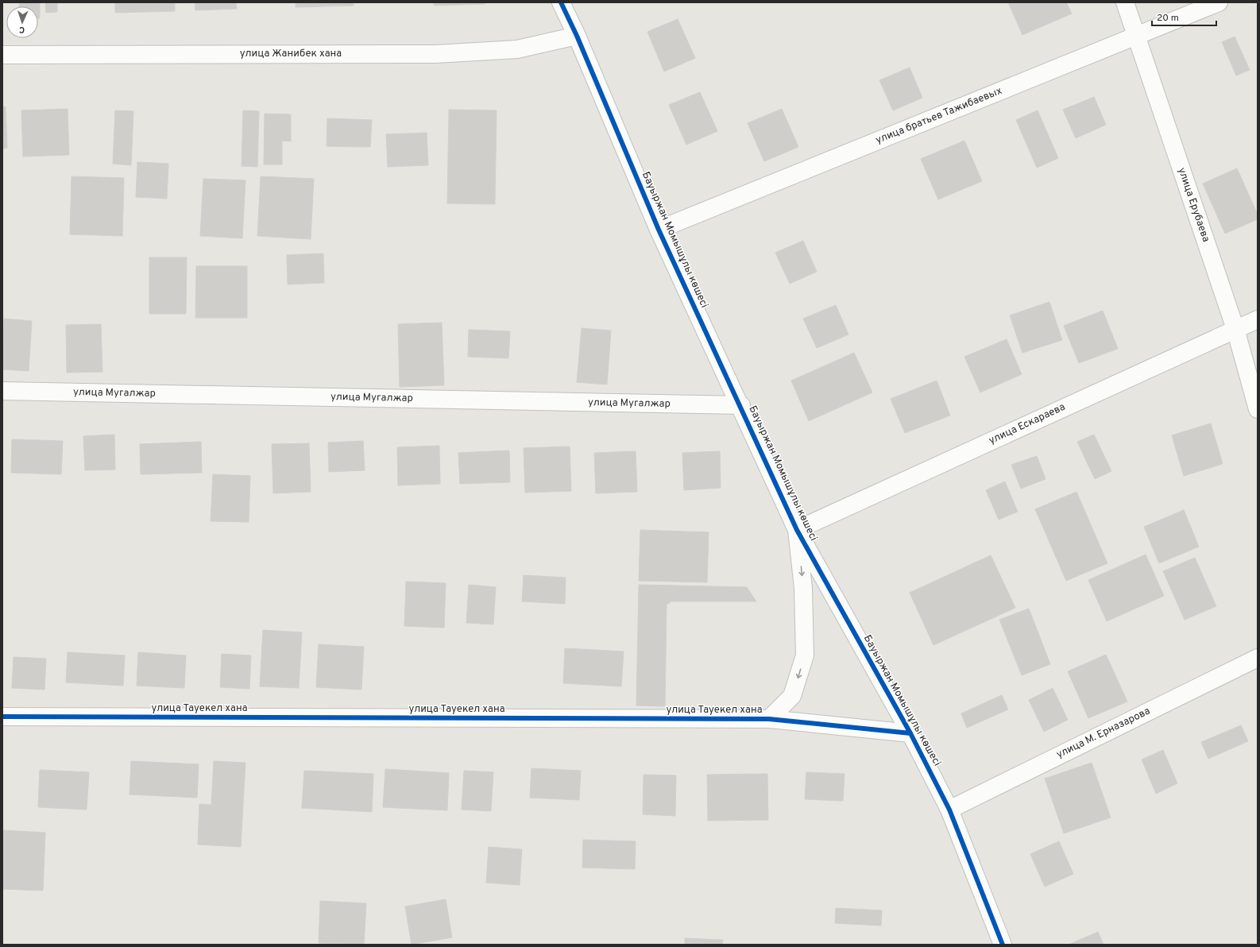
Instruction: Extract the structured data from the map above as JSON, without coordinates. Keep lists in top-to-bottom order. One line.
{"streets":{"street":["улица Жанибек хана","улица братьев Тажибаевых","улица Ерубаева","Бауыржан Момышұлы көшесі","улица Мугалжар","улица Ескараева","улица Тауекел хана","улица М. Ерназарова"]},"crossings":[["улица Жанибек хана","Бауыржан Момышұлы көшесі"],["улица братьев Тажибаевых","улица Ерубаева"],["улица братьев Тажибаевых","Бауыржан Момышұлы көшесі"],["улица Ерубаева","улица Ескараева"],["Бауыржан Момышұлы көшесі","улица Мугалжар"],["Бауыржан Момышұлы көшесі","улица Ескараева"],["Бауыржан Момышұлы көшесі","улица Тауекел хана"],["Бауыржан Момышұлы көшесі","улица М. Ерназарова"]],"scale_bar":"20 m","north":"bottom"}
